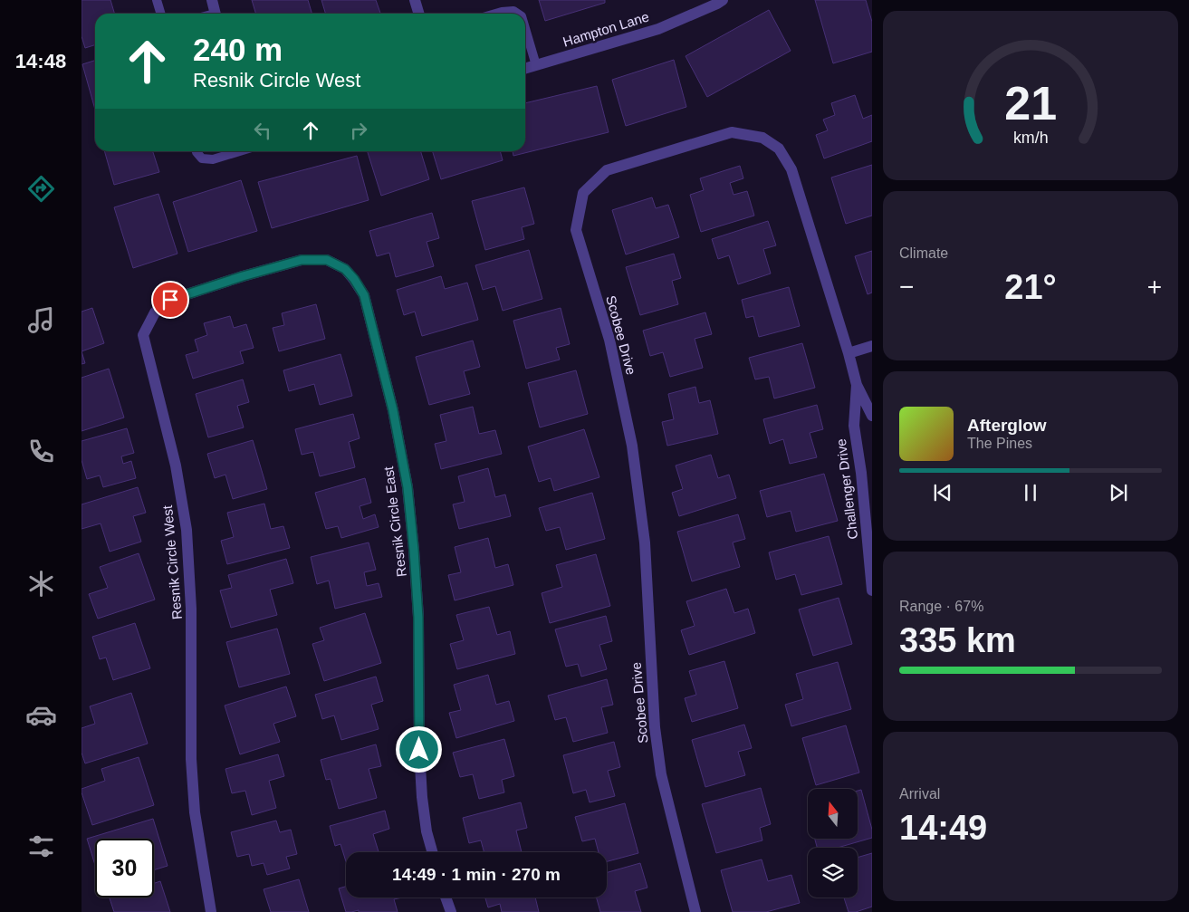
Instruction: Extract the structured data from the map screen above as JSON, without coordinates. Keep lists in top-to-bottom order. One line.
{"streets":{"street":["Hampton Lane","Scobee Drive","Challenger Drive","Resnik Circle East","Resnik Circle West"]},"crossings":[["Scobee Drive","Challenger Drive"],["Resnik Circle East","Resnik Circle West"]],"north":"top","page":{"tabs":"14:48","turn":["240 m","Resnik Circle West"],"tile":["Climate",["Range · 67%","335 km"],["Arrival","14:49"]],"heat":["−","21°","+"],"song":["Afterglow","The Pines"],"limit":"30","trip":"14:49 · 1 min · 270 m","gauge":["21","km/h"]}}
